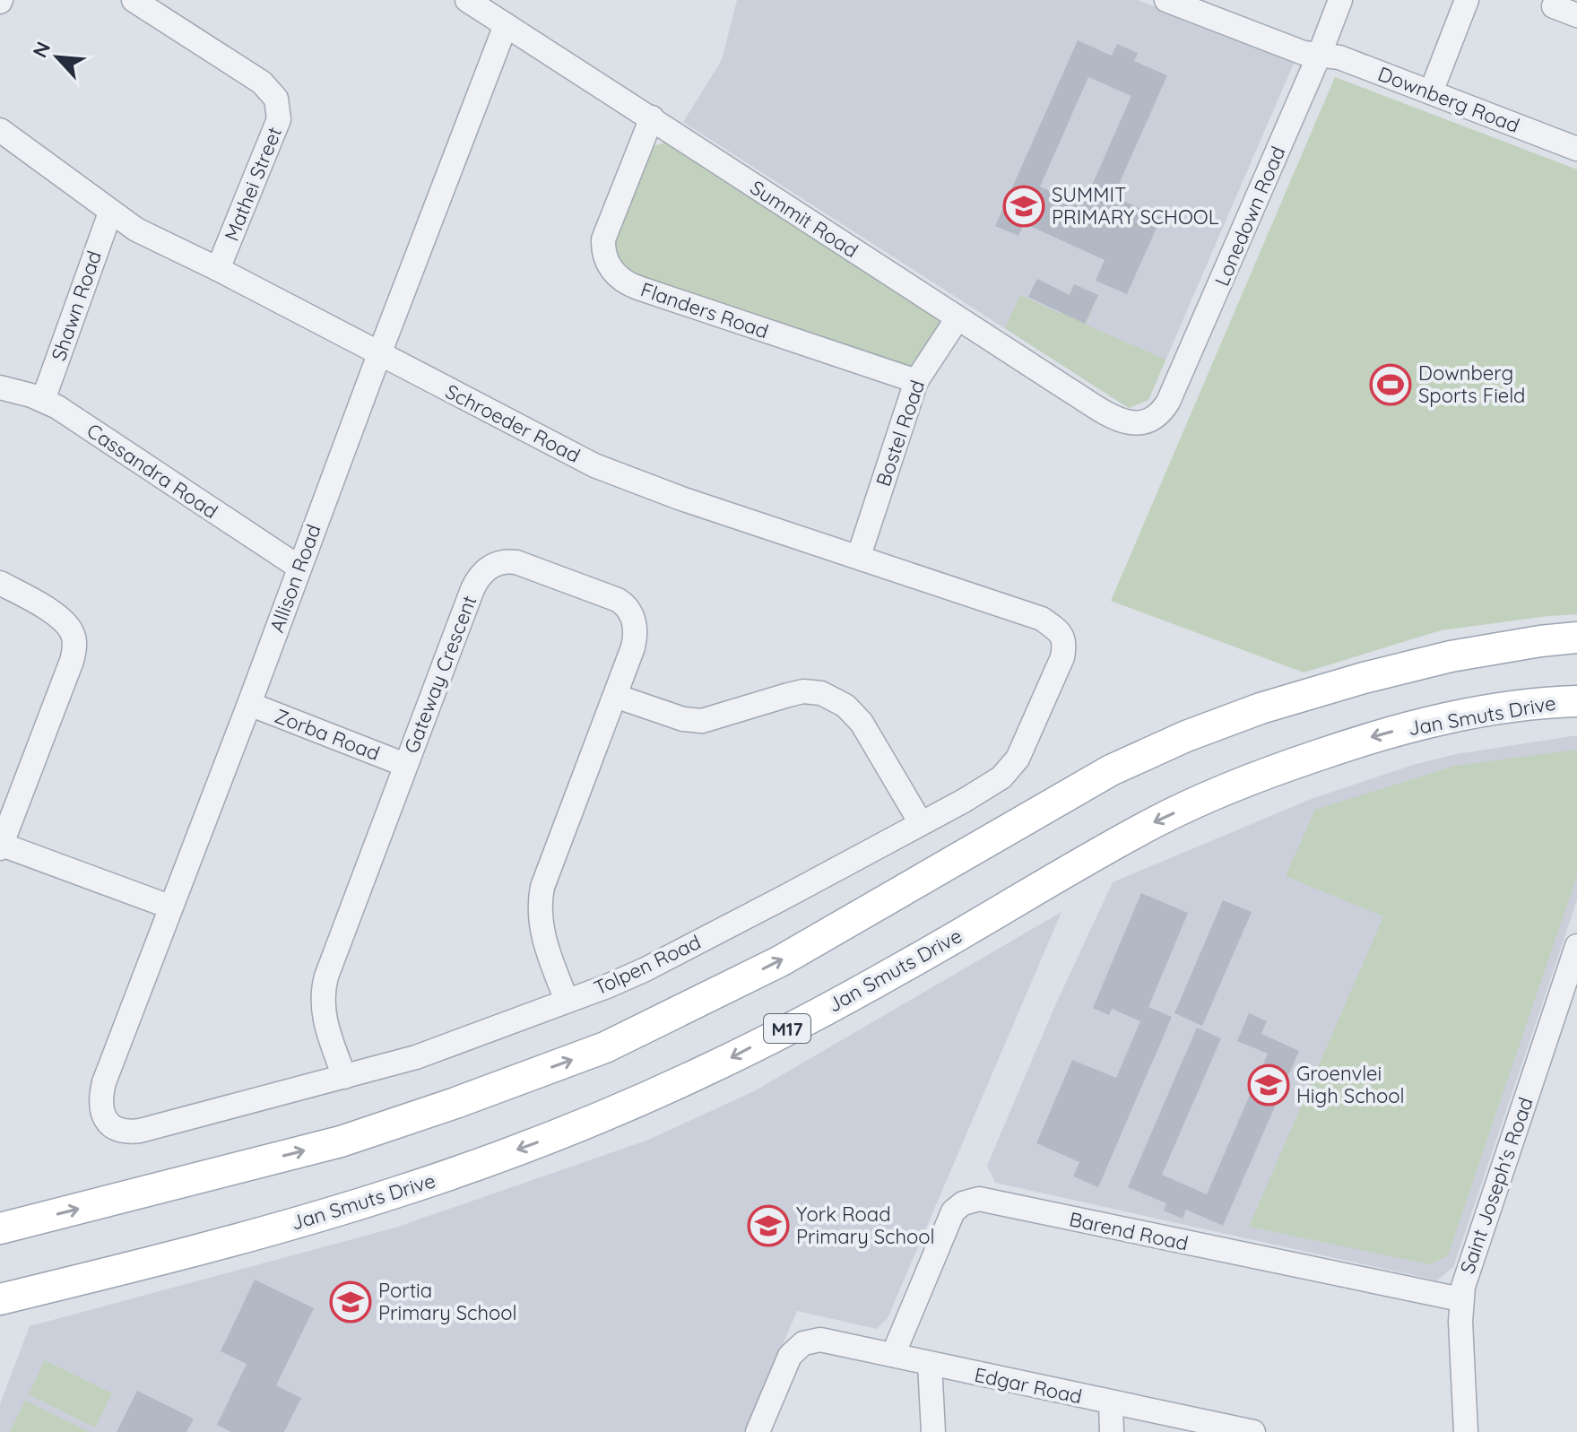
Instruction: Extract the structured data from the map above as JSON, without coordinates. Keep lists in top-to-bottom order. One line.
{"streets":{"main road":["Jan Smuts Drive","M17"],"street":["Downberg Road","Mathei Street","Lonedown Road","Summit Road","Shawn Road","Flanders Road","Schroeder Road","Bostel Road","Cassandra Road","Allison Road","Gateway Crescent","Zorba Road","Tolpen Road","Saint Joseph's Road","Barend Road","Edgar Road"]},"crossings":[["Downberg Road","Lonedown Road"],["Mathei Street","Schroeder Road"],["Lonedown Road","Summit Road"],["Summit Road","Flanders Road"],["Summit Road","Bostel Road"],["Summit Road","Allison Road"],["Shawn Road","Schroeder Road"],["Shawn Road","Cassandra Road"],["Flanders Road","Bostel Road"],["Schroeder Road","Bostel Road"],["Schroeder Road","Allison Road"],["Schroeder Road","Tolpen Road"],["Cassandra Road","Allison Road"],["Allison Road","Zorba Road"],["Allison Road","Tolpen Road"],["Gateway Crescent","Zorba Road"],["Gateway Crescent","Tolpen Road"],["Saint Joseph's Road","Barend Road"],["Barend Road","Edgar Road"]],"places":{"school or university":["SUMMIT PRIMARY SCHOOL","Groenvlei High School","York Road Primary School","Portia Primary School"],"sports":["Downberg Sports Field"]},"north":"top left"}
